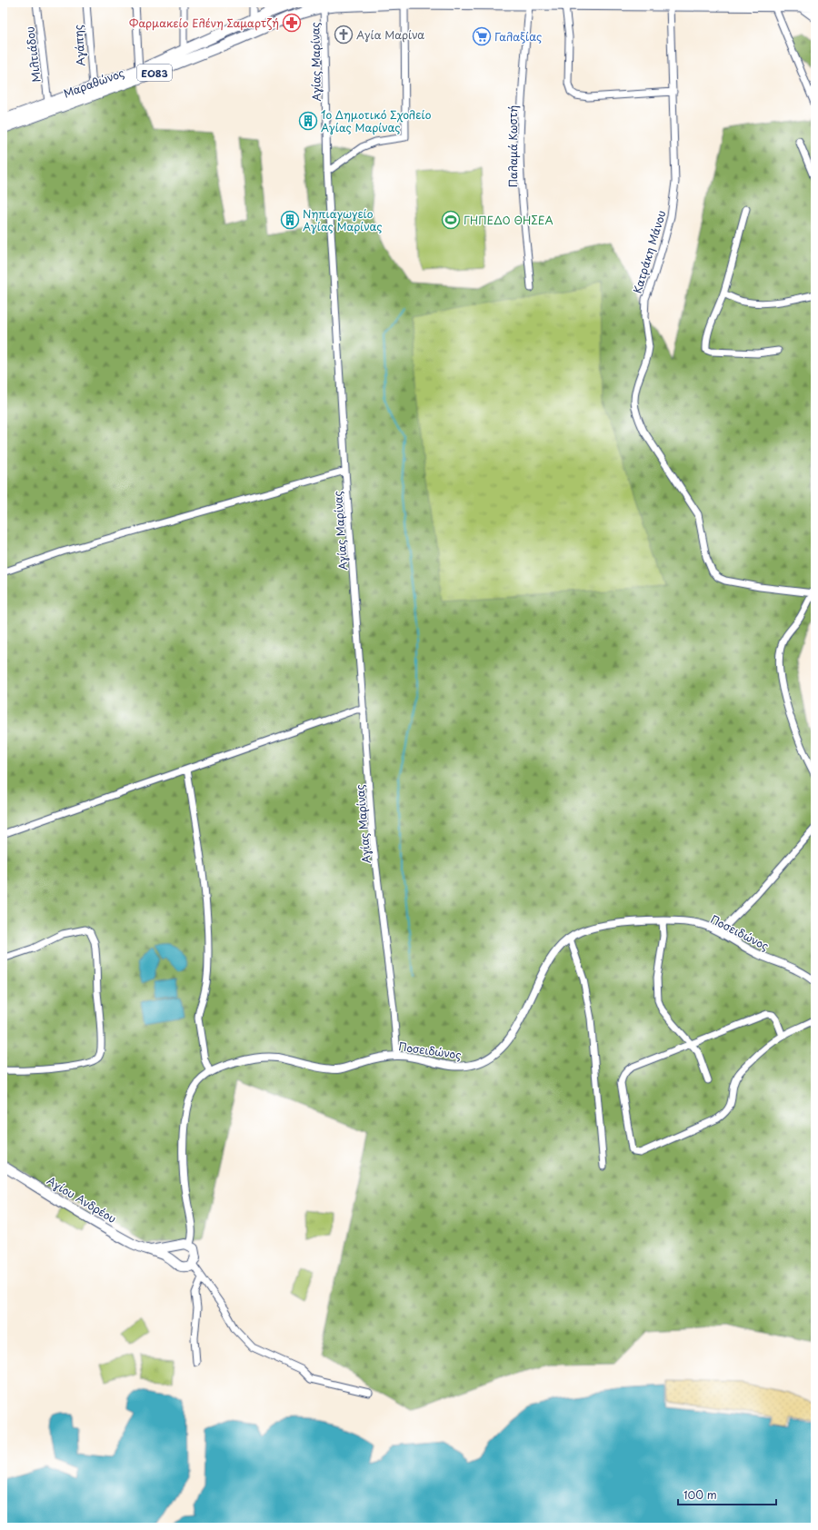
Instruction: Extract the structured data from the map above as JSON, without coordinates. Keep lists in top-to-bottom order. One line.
{"streets":{"main road":["ΕΟ83","Μαραθώνος","Αγίου Ανδρέου"],"street":["Αγάπης","Μιλτιάδου","Αγίας Μαρίνας","Παλαμά Κωστή","Κατράκη Μάνου","Ποσειδώνος"]},"crossings":[["Αγάπης","Μαραθώνος"],["Μιλτιάδου","Μαραθώνος"],["Αγίας Μαρίνας","Μαραθώνος"],["Αγίας Μαρίνας","Ποσειδώνος"],["Μαραθώνος","Παλαμά Κωστή"],["Μαραθώνος","Κατράκη Μάνου"],["Ποσειδώνος","Αγίου Ανδρέου"]],"places":{"pharmacy":["Φαρμακείο Ελένη Σαμαρτζή"],"church":["Αγία Μαρίνα"],"supermarket":["Γαλαξίας"],"building":["1ο Δημοτικό Σχολείο Αγίας Μαρίνας","Νηπιαγωγείο Αγίας Μαρίνας"],"sports":["ΓΗΠΕΔΟ ΘΗΣΕΑ"]},"scale_bar":"100 m"}
